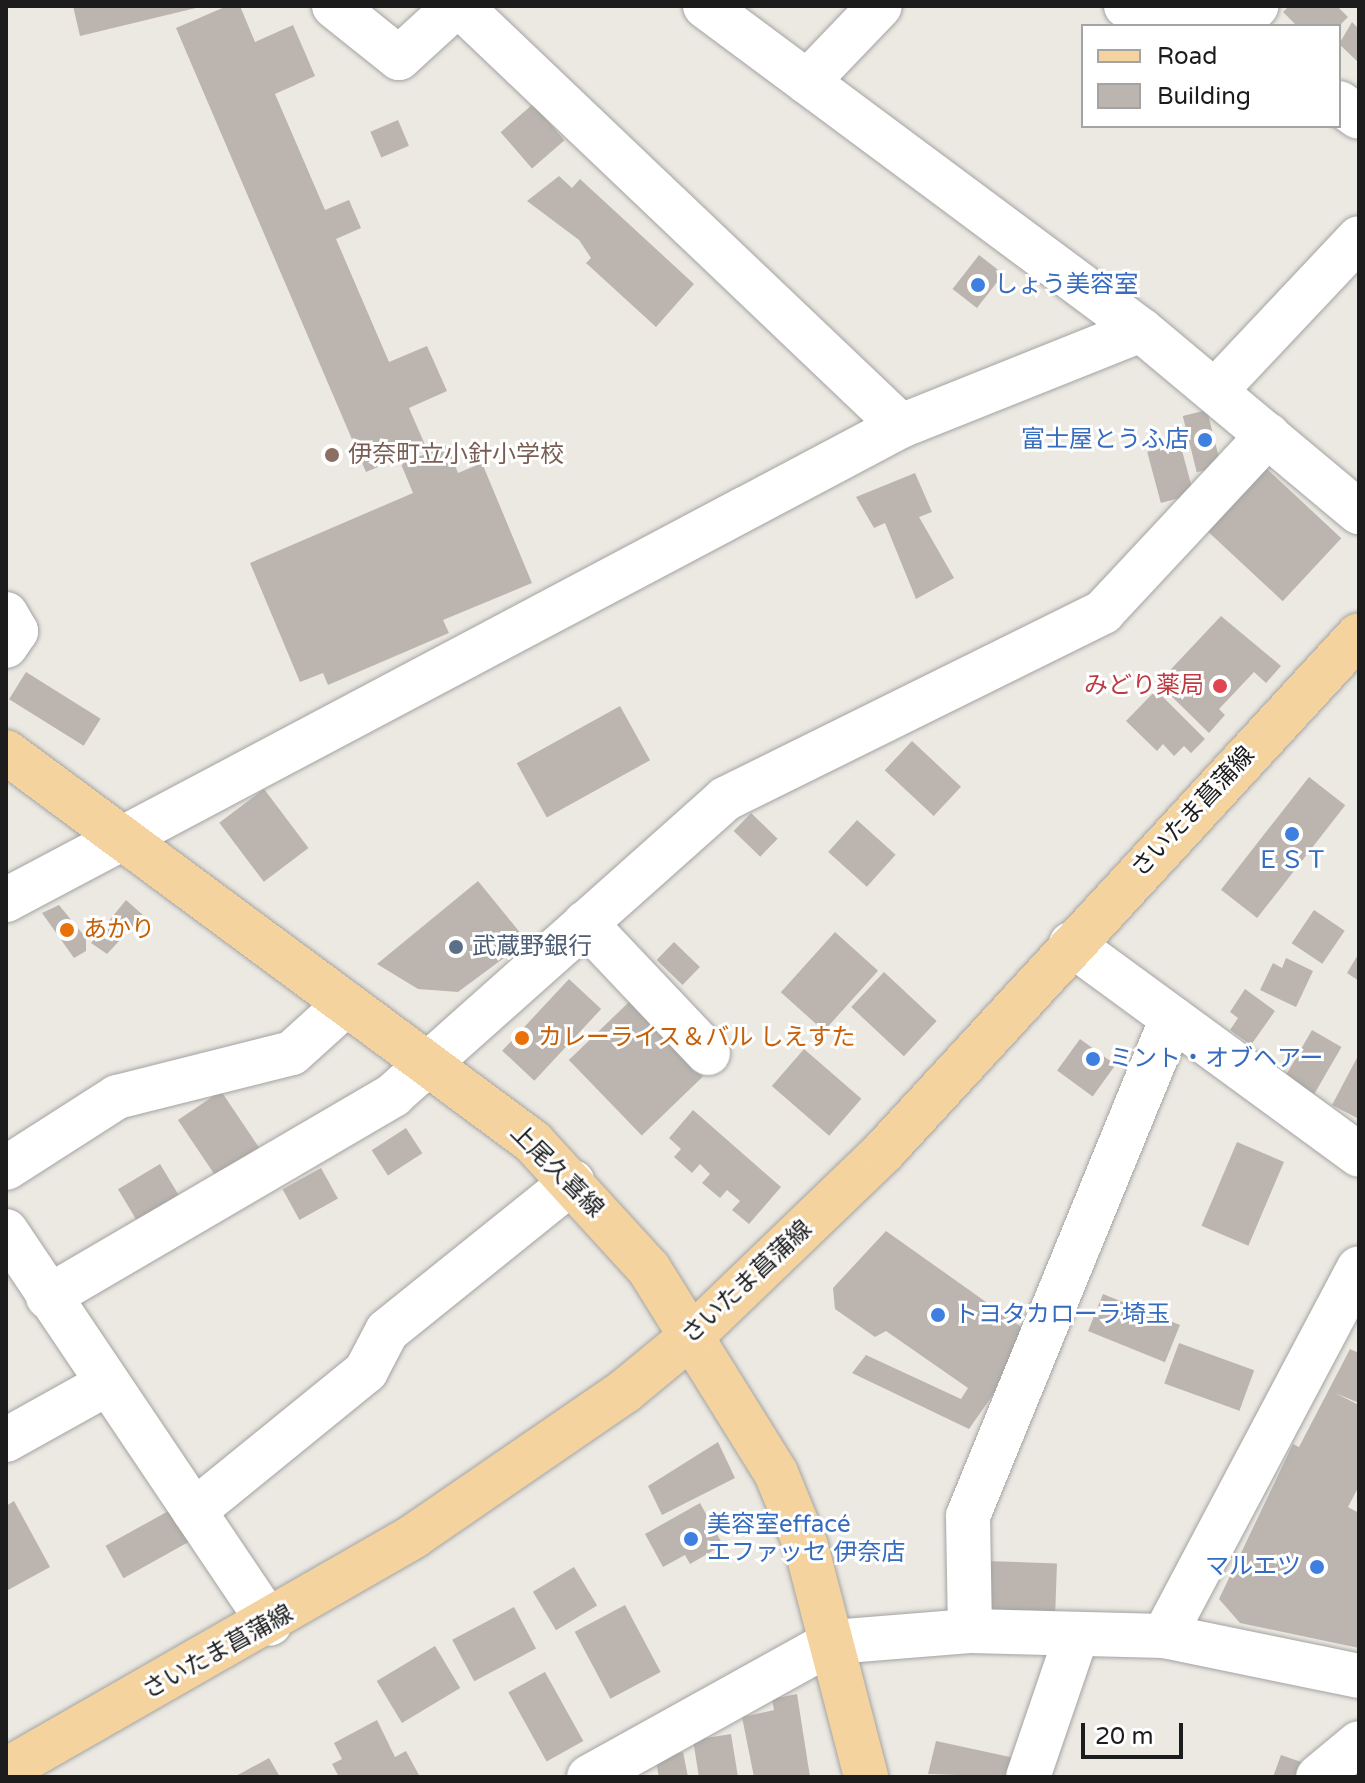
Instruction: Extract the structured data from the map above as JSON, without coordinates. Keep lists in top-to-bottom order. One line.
{"streets":{"main road":["さいたま菖蒲線","上尾久喜線"]},"crossings":[["さいたま菖蒲線","上尾久喜線"]],"places":["しょう美容室","富士屋とうふ店","伊奈町立小針小学校","みどり薬局","ＥＳＴ","あかり","武蔵野銀行","カレーライス＆バル しえすた","ミント・オブヘアー","トヨタカローラ埼玉","美容室effacé エファッセ 伊奈店","マルエツ"],"legend":["Road","Building"],"scale_bar":"20 m"}
